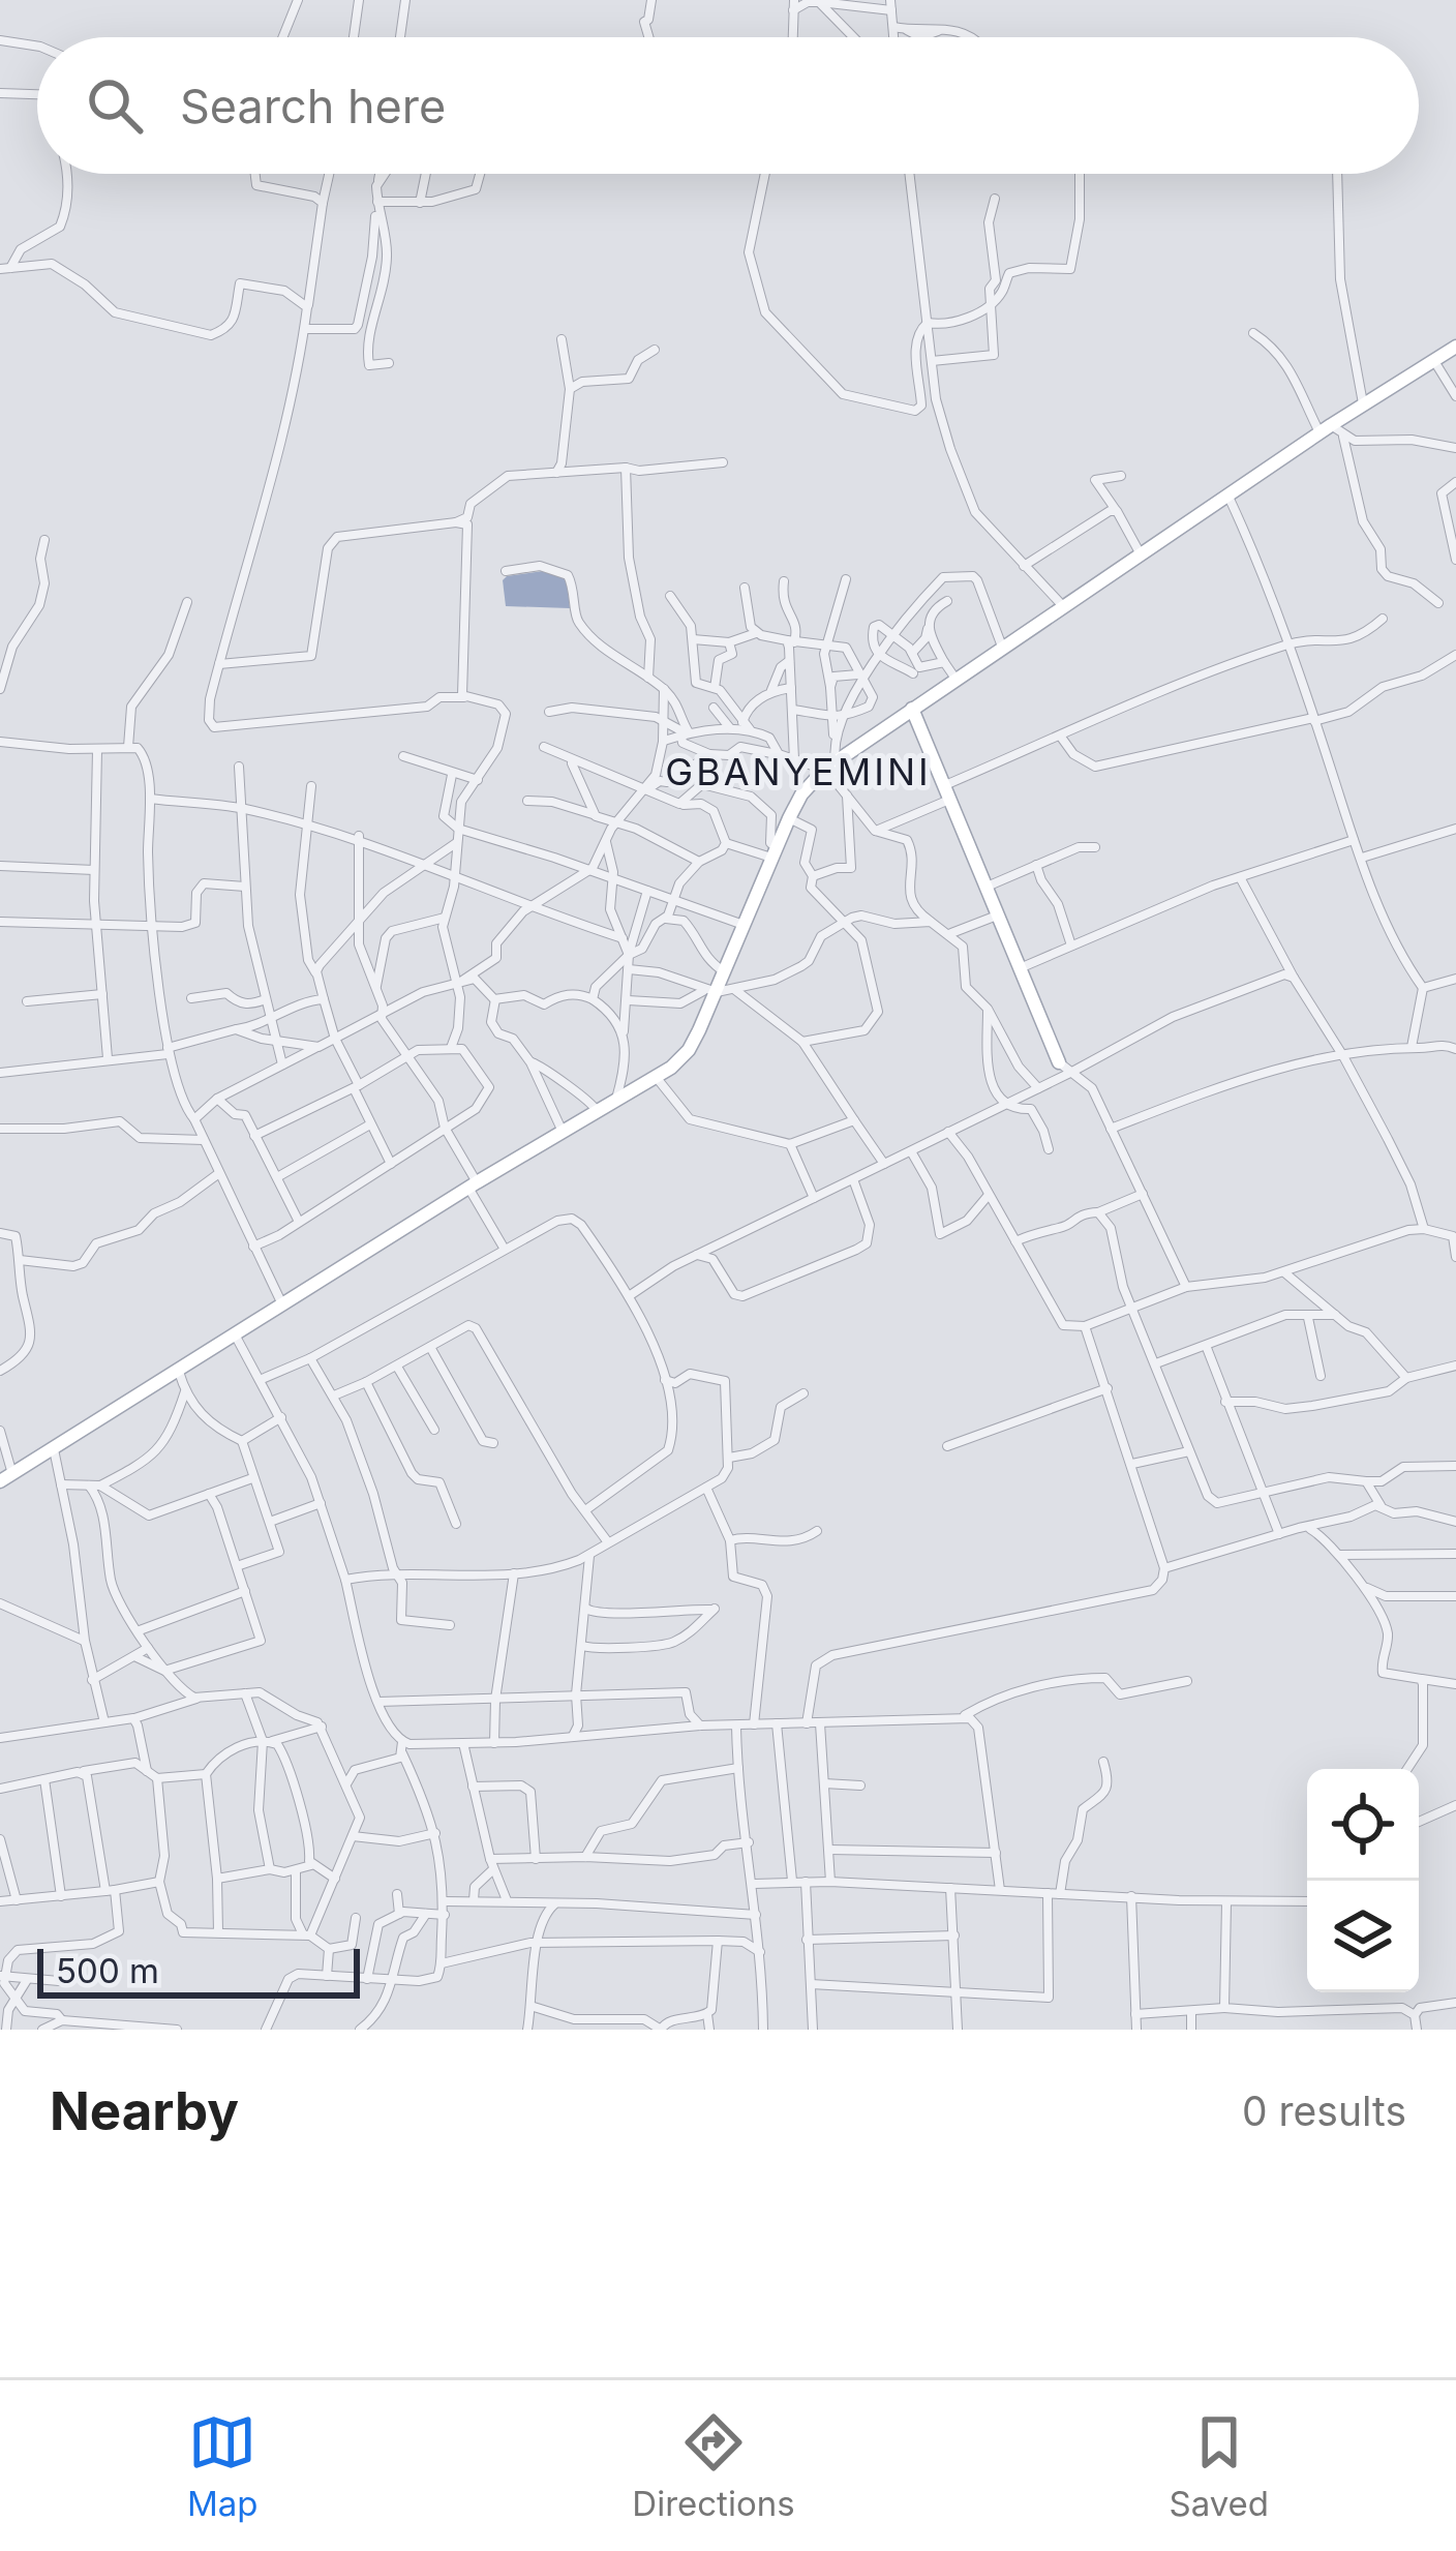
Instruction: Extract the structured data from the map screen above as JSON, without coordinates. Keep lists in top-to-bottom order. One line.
{"districts":["GBANYEMINI"],"scale_bar":"500 m","page":{"search":"Search here","scale":"500 m","heading":["Nearby","0 results"],"nav":["Map","Directions","Saved"]}}
